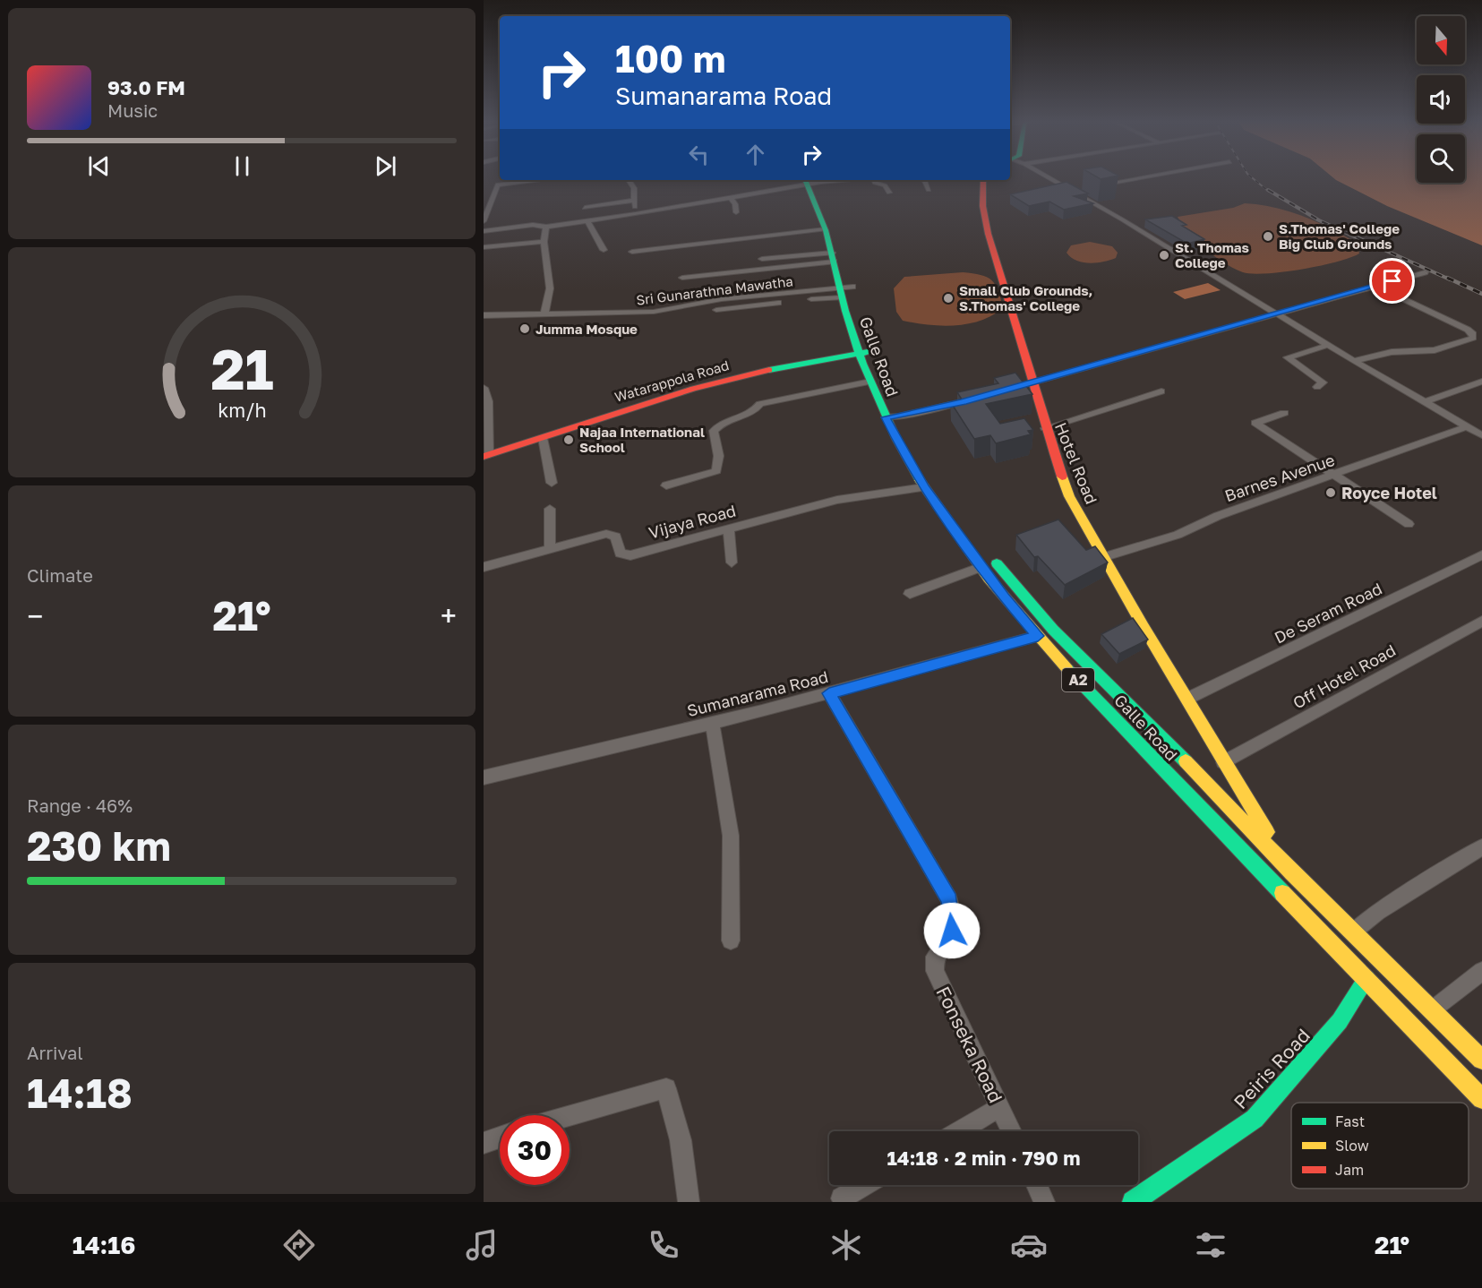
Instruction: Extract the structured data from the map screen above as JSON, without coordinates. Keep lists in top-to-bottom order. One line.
{"streets":{"main road":["Galle Road","Watarappola Road","Hotel Road","A2","Peiris Road"],"street":["Sri Gunarathna Mawatha","Barnes Avenue","Vijaya Road","De Seram Road","Off Hotel Road","Sumanarama Road","Fonseka Road"]},"crossings":[["Sri Gunarathna Mawatha","Galle Road"],["Galle Road","Watarappola Road"],["Galle Road","Hotel Road"],["Galle Road","Vijaya Road"],["Galle Road","Sumanarama Road"],["Galle Road","Peiris Road"],["Hotel Road","Barnes Avenue"],["Hotel Road","De Seram Road"],["Hotel Road","Off Hotel Road"],["Sumanarama Road","Fonseka Road"]],"places":["S.Thomas' College Big Club Grounds","St. Thomas College","Small Club Grounds, S.Thomas' College","Jumma Mosque","Najaa International School","Royce Hotel"],"legend":["Fast","Slow","Jam"],"north":"bottom","page":{"turn":["100 m","Sumanarama Road"],"song":["93.0 FM","Music"],"tile":["Climate",["Range · 46%","230 km"],["Arrival","14:18"]],"heat":["−","21°","+"],"limit":"30","trip":"14:18 · 2 min · 790 m","tabs":["14:16","21°"],"gauge":["21","km/h"]}}
